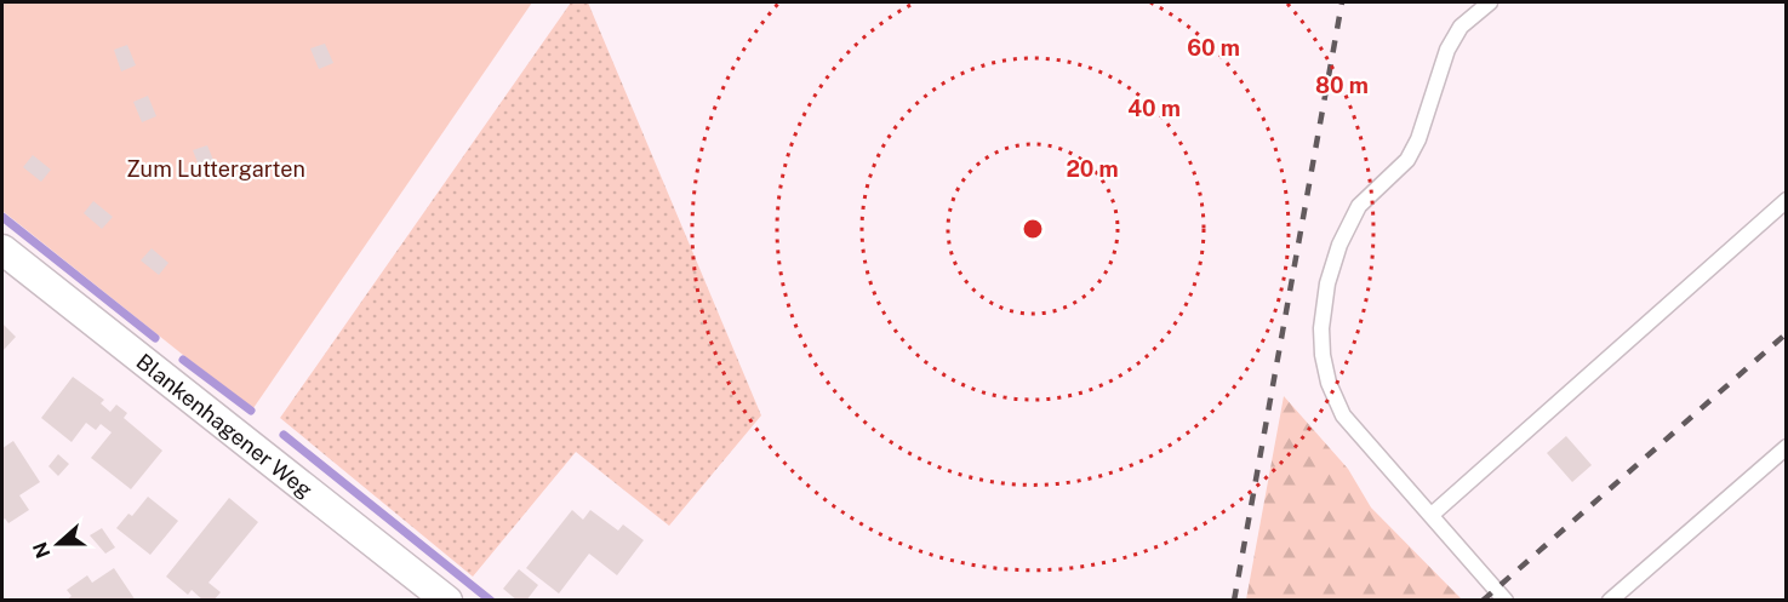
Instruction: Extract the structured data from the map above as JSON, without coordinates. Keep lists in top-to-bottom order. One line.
{"streets":{"street":["Blankenhagener Weg"]},"parks":["Zum Luttergarten"],"north":"left","rings":["60 m","80 m","40 m","20 m"]}
